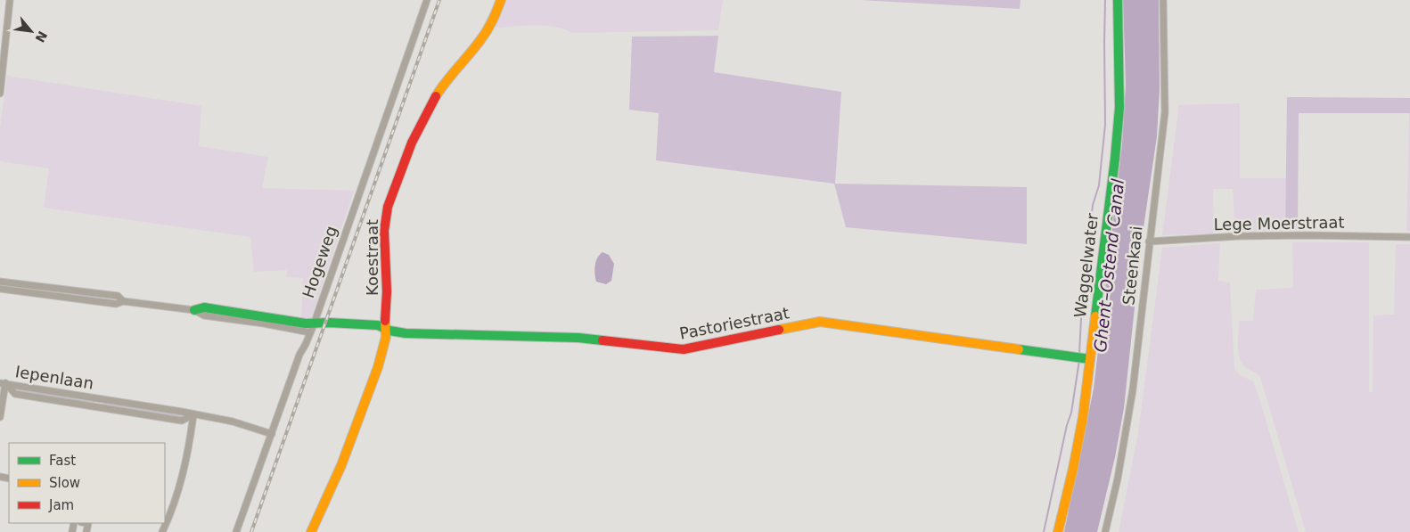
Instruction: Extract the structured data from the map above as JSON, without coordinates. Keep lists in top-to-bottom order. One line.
{"streets":{"street":["Lege Moerstraat","Koestraat","Hogeweg","Waggelwater","Steenkaai","Pastoriestraat","Iepenlaan"]},"crossings":[["Lege Moerstraat","Steenkaai"],["Koestraat","Pastoriestraat"],["Hogeweg","Pastoriestraat"],["Hogeweg","Iepenlaan"],["Waggelwater","Pastoriestraat"]],"water":["Ghent–Ostend Canal"],"legend":["Fast","Slow","Jam"],"north":"bottom right"}
